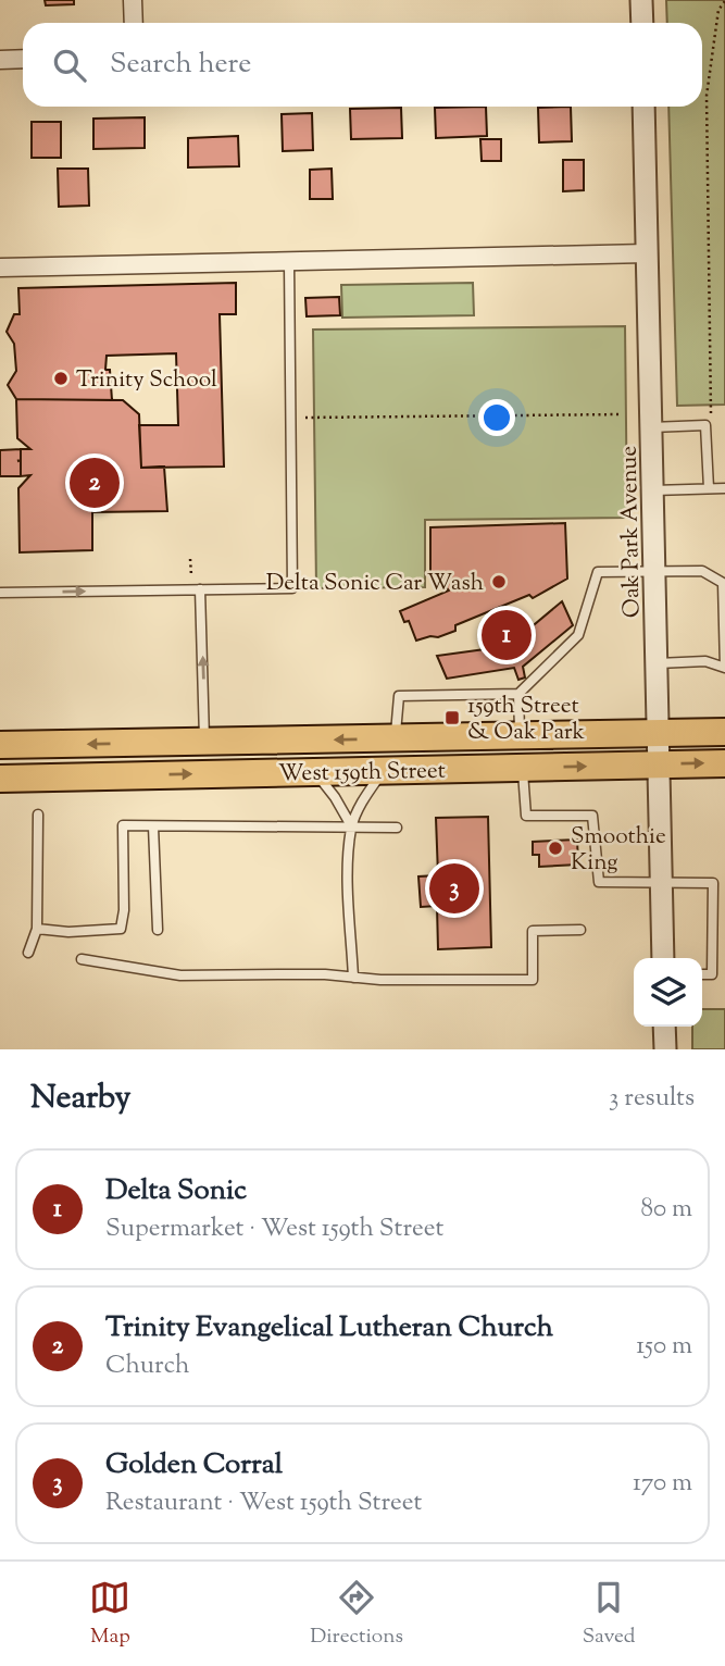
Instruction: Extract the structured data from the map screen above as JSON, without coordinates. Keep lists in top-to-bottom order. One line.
{"streets":{"main road":["West 159th Street"],"street":["Oak Park Avenue"]},"crossings":[["Oak Park Avenue","West 159th Street"]],"places":{"other":["Trinity School","Delta Sonic Car Wash","Smoothie King"],"transit":["159th Street & Oak Park"]},"page":{"search":"Search here","pins":["2","1","3"],"heading":["Nearby","3 results"],"list":[{"mark":"1","name":"Delta Sonic","note":"Supermarket · West 159th Street","value":"80 m"},{"mark":"2","name":"Trinity Evangelical Lutheran Church","note":"Church","value":"150 m"},{"mark":"3","name":"Golden Corral","note":"Restaurant · West 159th Street","value":"170 m"}],"nav":["Map","Directions","Saved"]}}
